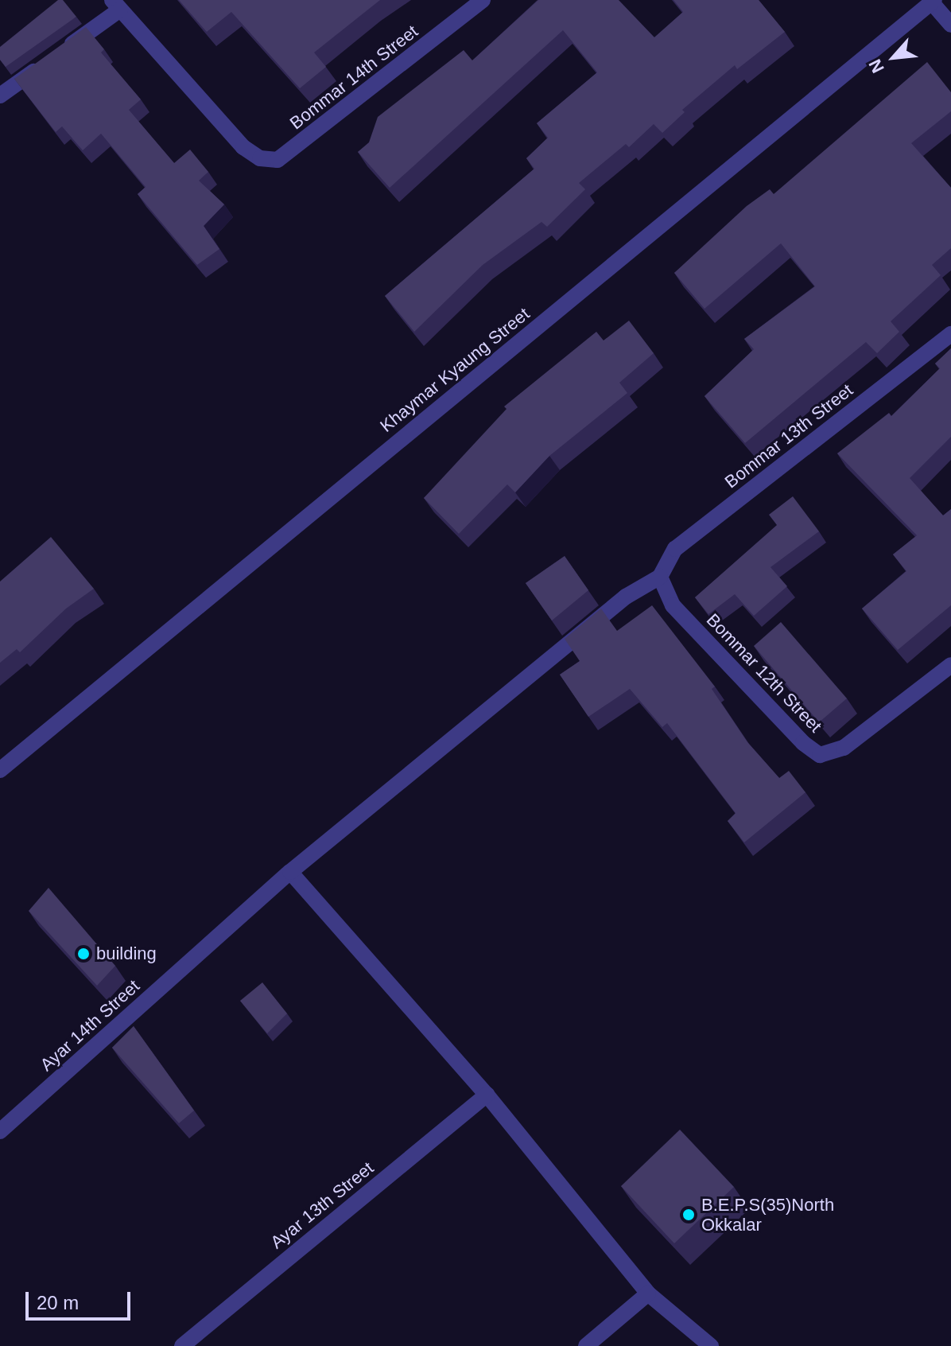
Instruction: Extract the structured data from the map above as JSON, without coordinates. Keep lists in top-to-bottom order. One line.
{"streets":{"street":["Bommar 14th Street","Khaymar Kyaung Street","Bommar 13th Street","Bommar 12th Street","Ayar 14th Street","Ayar 13th Street"]},"crossings":[["Bommar 13th Street","Bommar 12th Street"],["Bommar 13th Street","Ayar 14th Street"],["Bommar 12th Street","Ayar 14th Street"]],"places":["building","B.E.P.S(35)North Okkalar"],"scale_bar":"20 m","north":"bottom left"}
